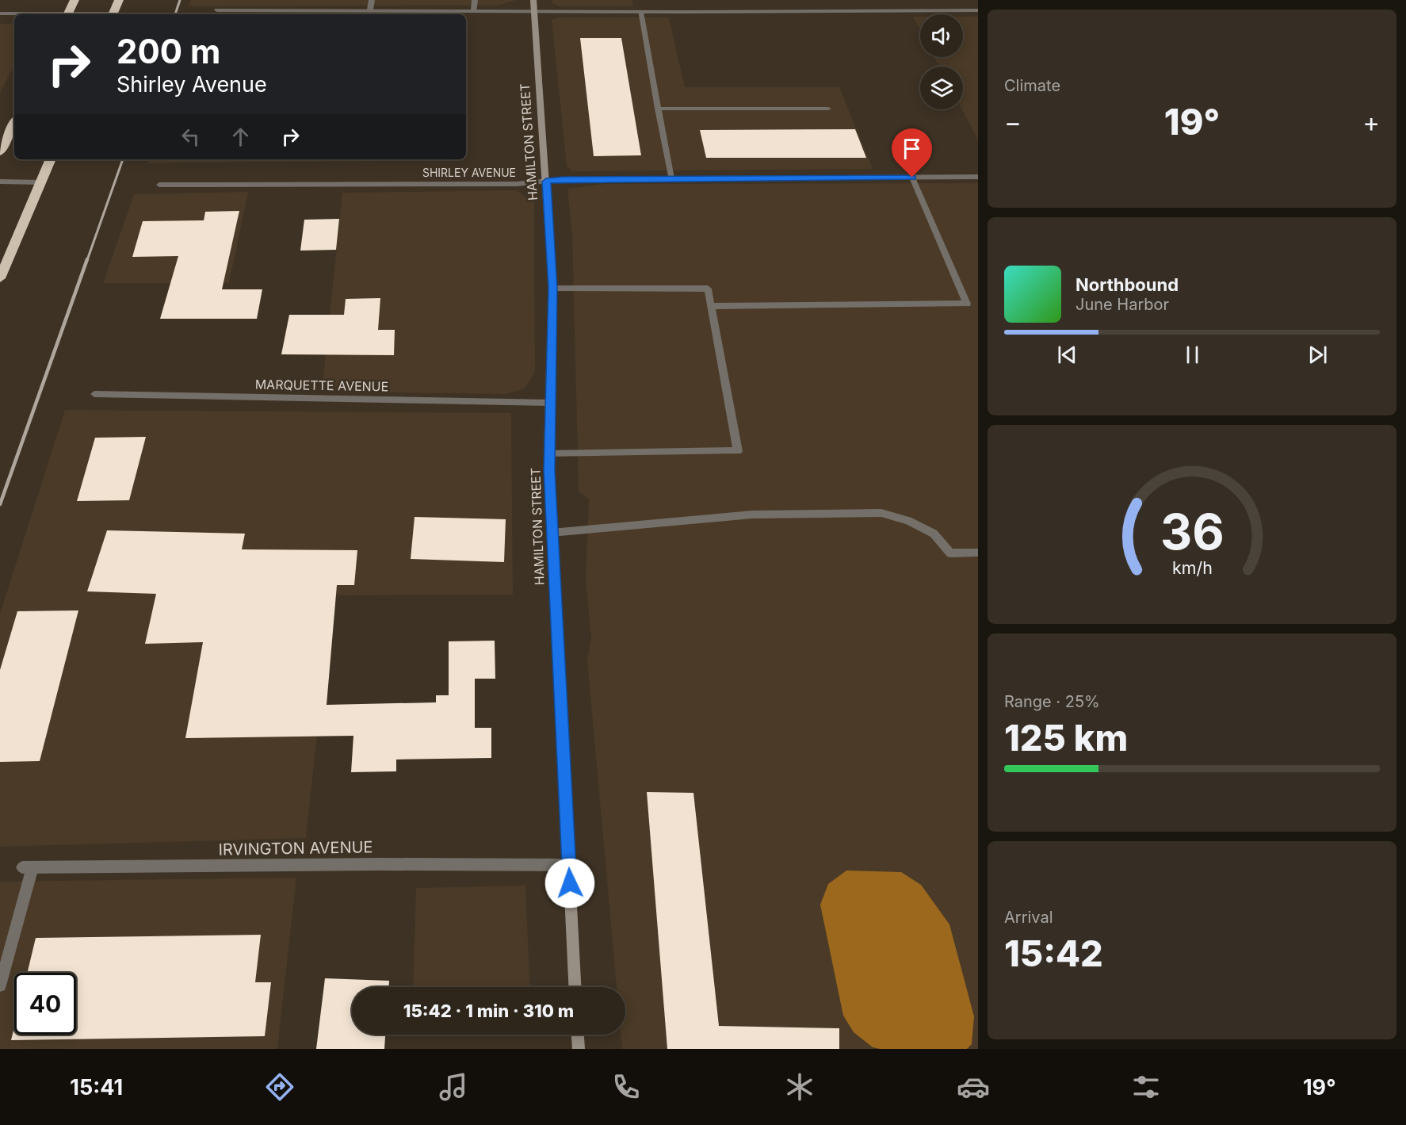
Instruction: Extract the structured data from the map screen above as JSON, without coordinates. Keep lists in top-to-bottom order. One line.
{"streets":{"street":["HAMILTON STREET","SHIRLEY AVENUE","MARQUETTE AVENUE","IRVINGTON AVENUE"]},"crossings":[["HAMILTON STREET","SHIRLEY AVENUE"],["HAMILTON STREET","MARQUETTE AVENUE"],["HAMILTON STREET","IRVINGTON AVENUE"]],"page":{"tile":["Climate",["Range · 25%","125 km"],["Arrival","15:42"]],"turn":["200 m","Shirley Avenue"],"heat":["−","19°","+"],"song":["Northbound","June Harbor"],"limit":"40","trip":"15:42 · 1 min · 310 m","tabs":["15:41","19°"],"gauge":["36","km/h"]}}
